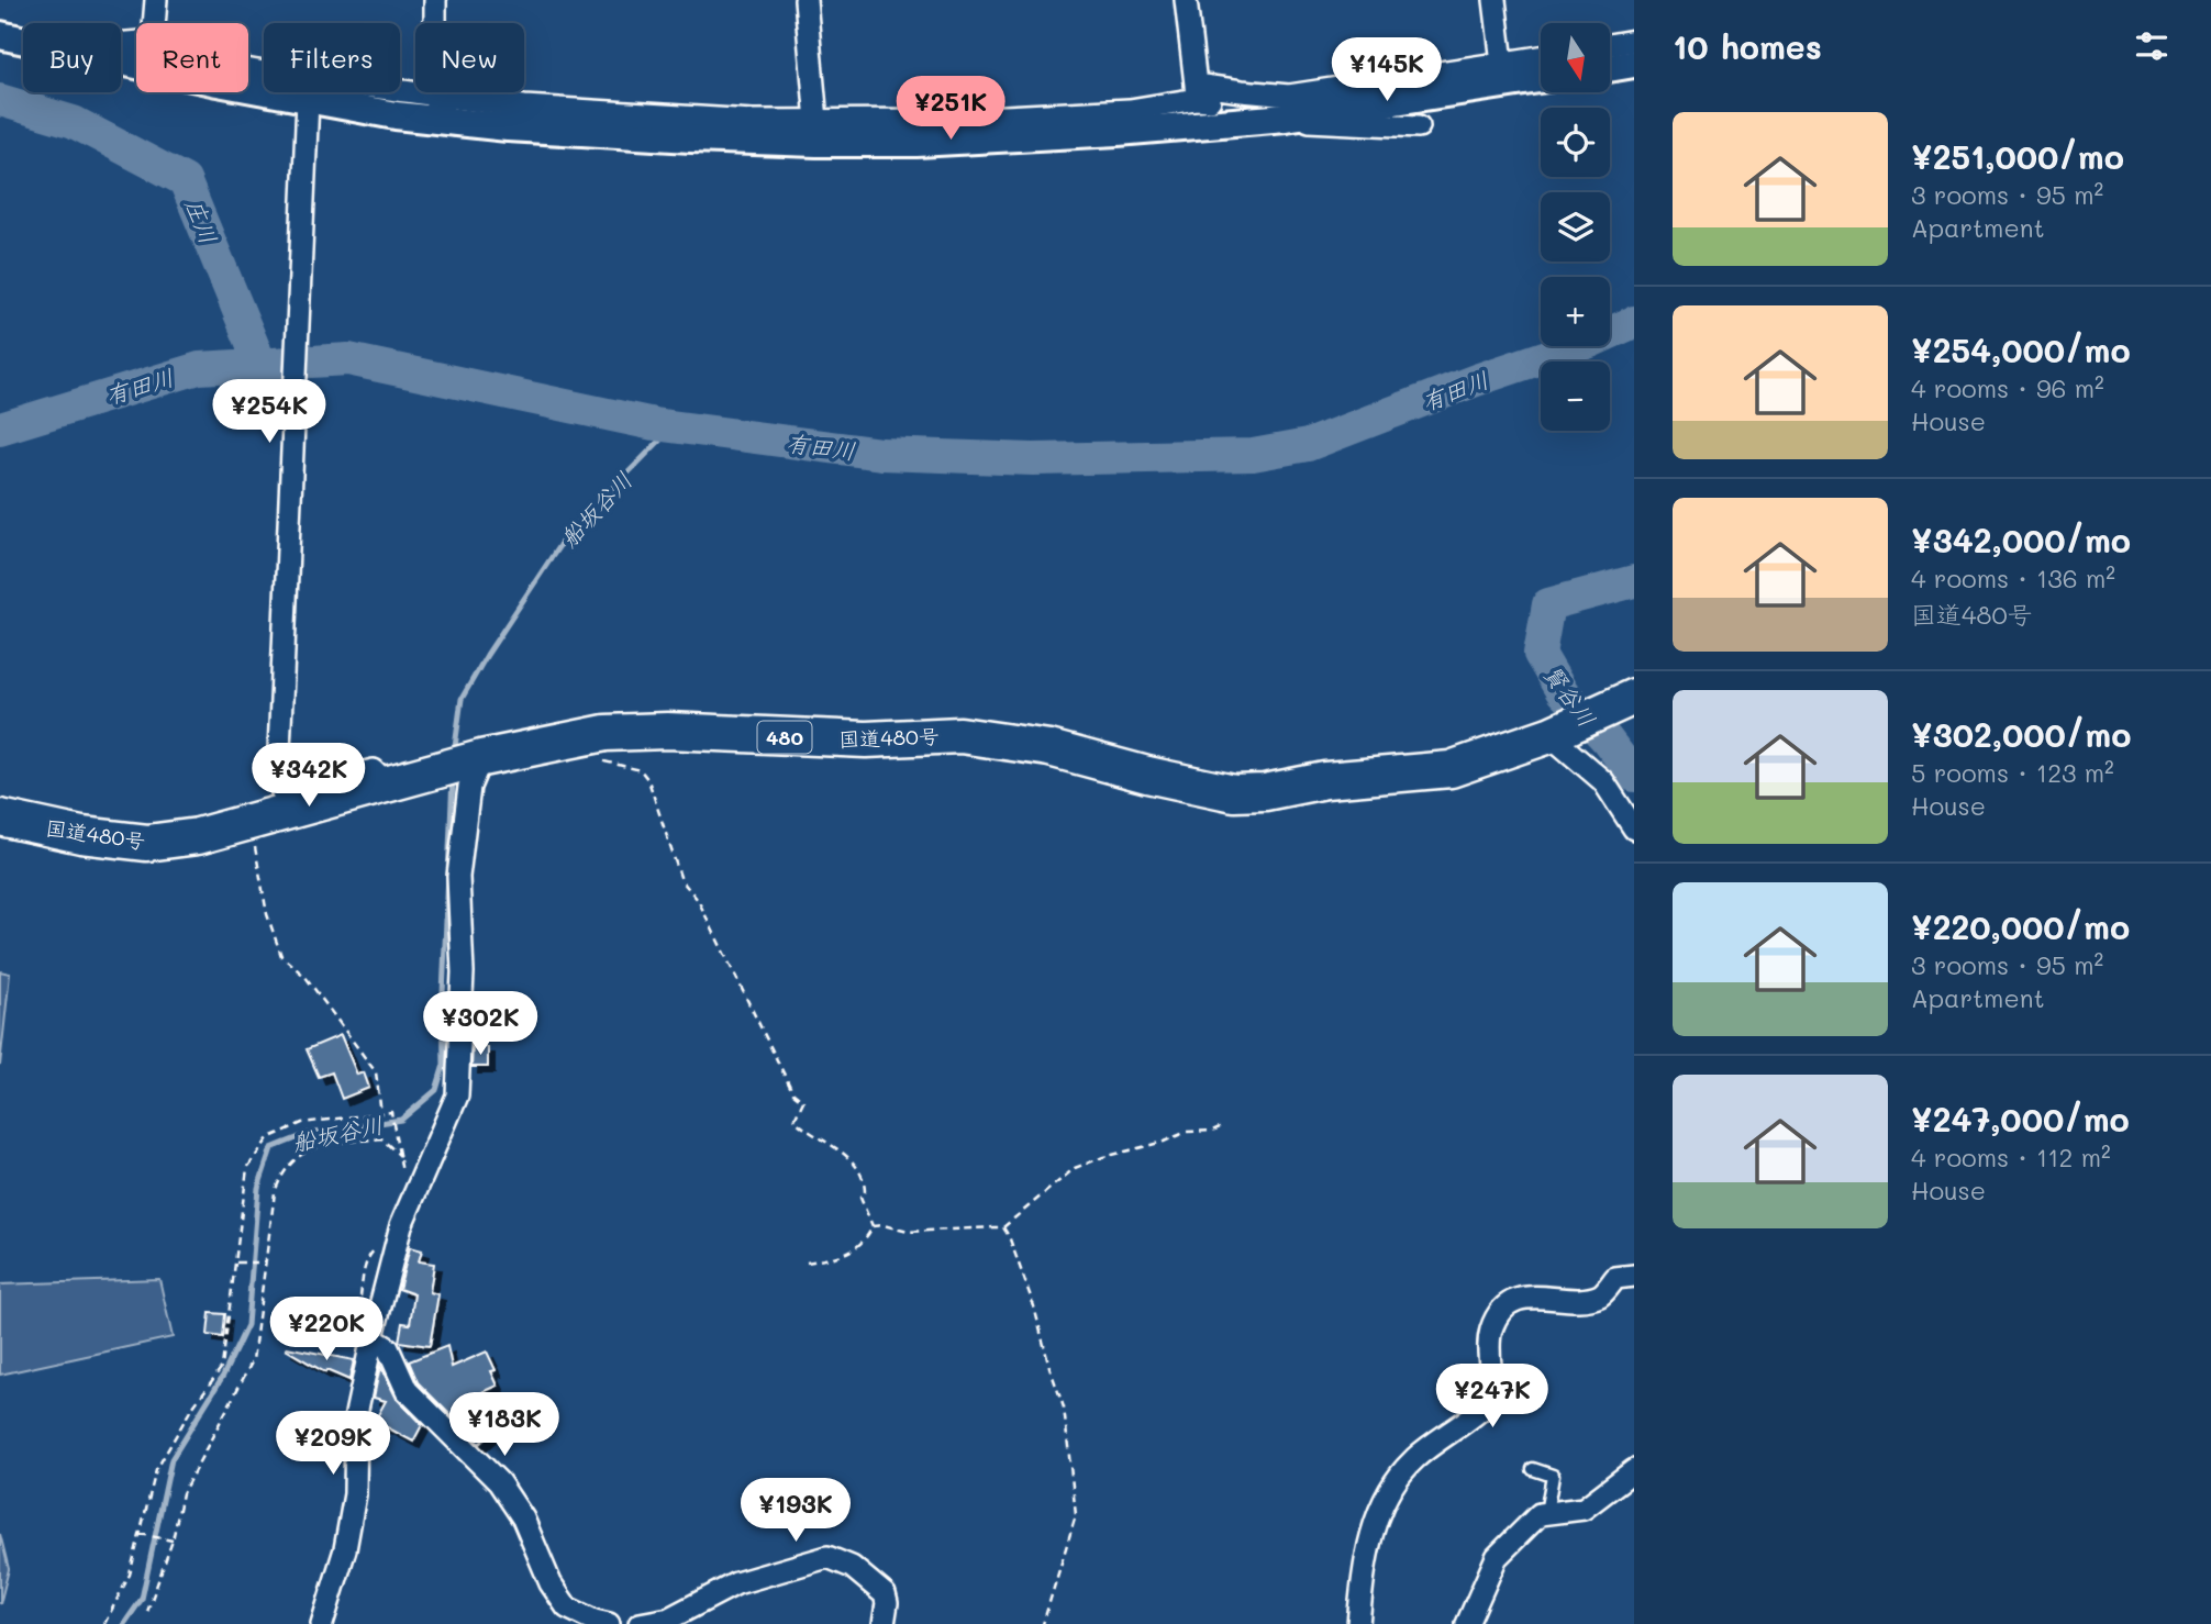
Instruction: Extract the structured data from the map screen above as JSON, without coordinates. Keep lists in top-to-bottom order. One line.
{"streets":{"highway":["480","国道480号"]},"water":["庄川","有田川","船坂谷川","賢谷川"],"north":"bottom","page":{"heading":"10 homes","map_buttons":["+","−"],"chip":["Buy","Rent","Filters","New"],"price":["¥145K","¥251K","¥254K","¥342K","¥302K","¥220K","¥247K","¥183K","¥209K","¥193K"],"list":[{"name":"¥251,000/mo","note":"3 rooms · 95 m² · Apartment"},{"name":"¥254,000/mo","note":"4 rooms · 96 m² · House"},{"name":"¥342,000/mo","note":"4 rooms · 136 m² · 国道480号"},{"name":"¥302,000/mo","note":"5 rooms · 123 m² · House"},{"name":"¥220,000/mo","note":"3 rooms · 95 m² · Apartment"},{"name":"¥247,000/mo","note":"4 rooms · 112 m² · House"}]}}
